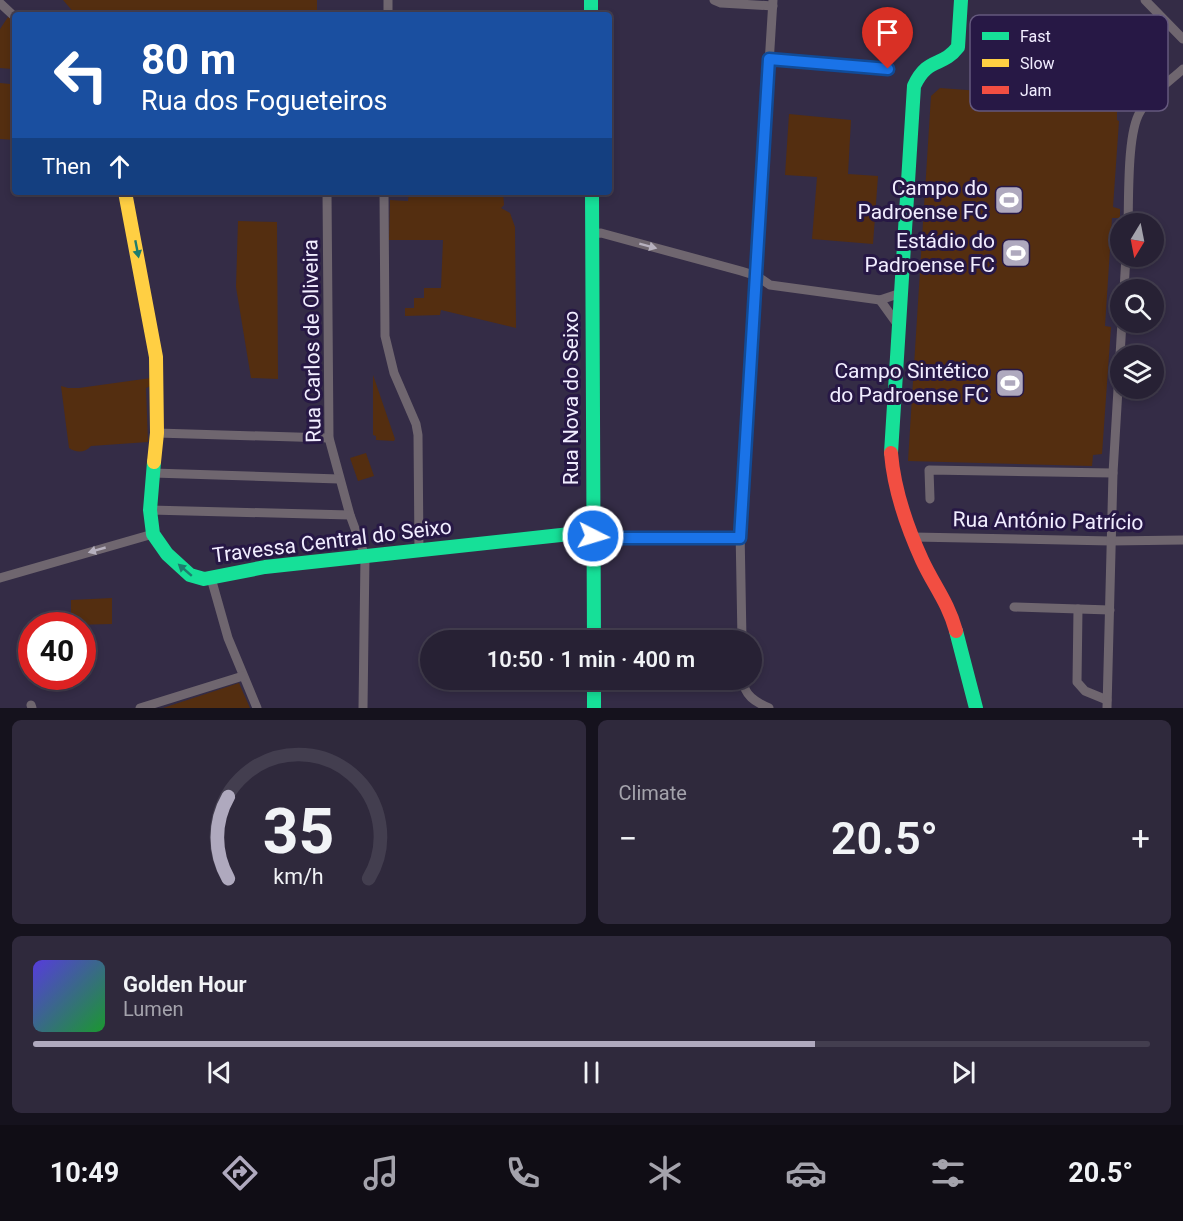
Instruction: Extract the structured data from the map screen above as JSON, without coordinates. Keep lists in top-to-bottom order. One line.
{"streets":{"street":["Rua Carlos de Oliveira","Rua Nova do Seixo","Rua António Patrício","Travessa Central do Seixo"]},"crossings":[["Rua Carlos de Oliveira","Travessa Central do Seixo"],["Rua Nova do Seixo","Travessa Central do Seixo"]],"places":{"sports":["Campo do Padroense FC","Estádio do Padroense FC","Campo Sintético do Padroense FC"]},"legend":["Fast","Slow","Jam"],"north":"bottom","page":{"turn":["80 m","Rua dos Fogueteiros"],"then":"Then","limit":"40","trip":"10:50 · 1 min · 400 m","tile":"Climate","heat":["−","20.5°","+"],"song":["Golden Hour","Lumen"],"tabs":["10:49","20.5°"],"gauge":["35","km/h"]}}
